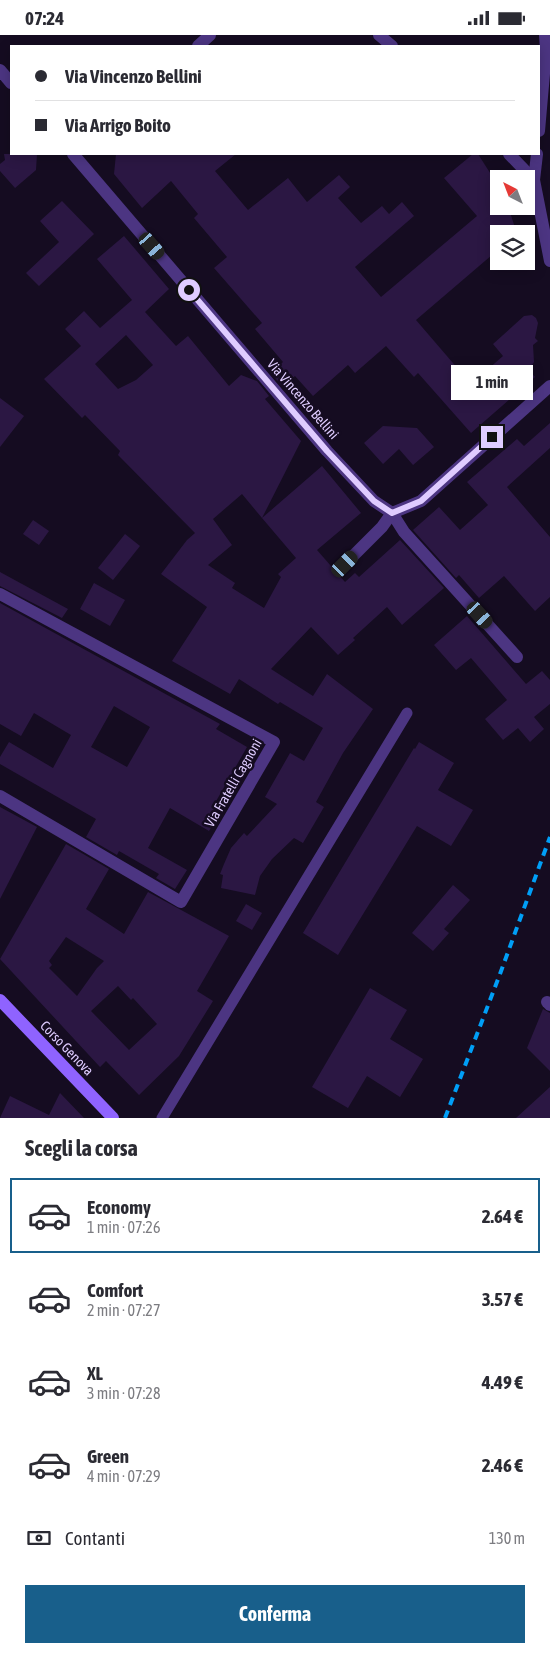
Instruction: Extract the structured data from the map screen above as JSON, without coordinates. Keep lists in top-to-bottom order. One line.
{"streets":{"main road":["Corso Genova"],"street":["Via Vincenzo Bellini","Via Fratelli Cagnoni"]},"north":"top left","page":{"status":"07:24","banner":["Via Vincenzo Bellini","Via Arrigo Boito"],"bubble":"1 min","heading":"Scegli la corsa","list":[{"name":"Economy","note":"1 min · 07:26","value":"2.64 €"},{"name":"Comfort","note":"2 min · 07:27","value":"3.57 €"},{"name":"XL","note":"3 min · 07:28","value":"4.49 €"},{"name":"Green","note":"4 min · 07:29","value":"2.46 €"}],"pay":["Contanti","130 m"],"buttons":"Conferma"}}
